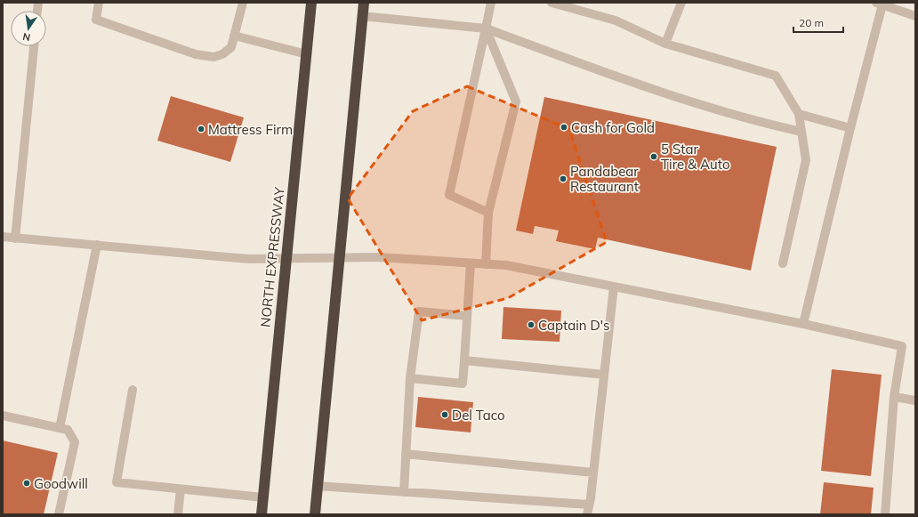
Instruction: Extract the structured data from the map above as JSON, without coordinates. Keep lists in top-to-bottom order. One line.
{"streets":{"highway":["NORTH EXPRESSWAY"]},"places":["Cash for Gold","Mattress Firm","5 Star Tire & Auto","Pandabear Restaurant","Captain D's","Del Taco","Goodwill"],"scale_bar":"20 m","north":"bottom"}
